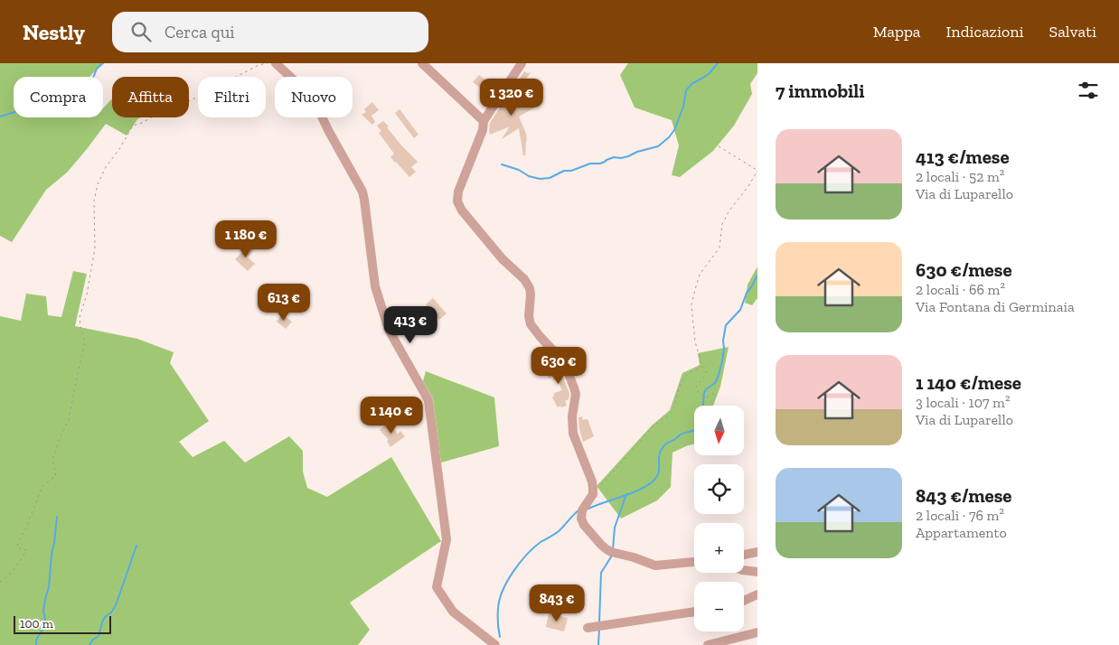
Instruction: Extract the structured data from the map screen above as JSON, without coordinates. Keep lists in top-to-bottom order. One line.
{"scale_bar":"100 m","north":"bottom","page":{"header":"Nestly","search":"Cerca qui","nav":["Mappa","Indicazioni","Salvati"],"heading":"7 immobili","chip":["Compra","Affitta","Filtri","Nuovo"],"price":["1 320 €","1 180 €","613 €","413 €","630 €","1 140 €","843 €"],"list":[{"name":"413 €/mese","note":"2 locali · 52 m² · Via di Luparello"},{"name":"630 €/mese","note":"2 locali · 66 m² · Via Fontana di Germinaia"},{"name":"1 140 €/mese","note":"3 locali · 107 m² · Via di Luparello"},{"name":"843 €/mese","note":"2 locali · 76 m² · Appartamento"}],"map_buttons":["+","−"],"scale":"100 m"}}
